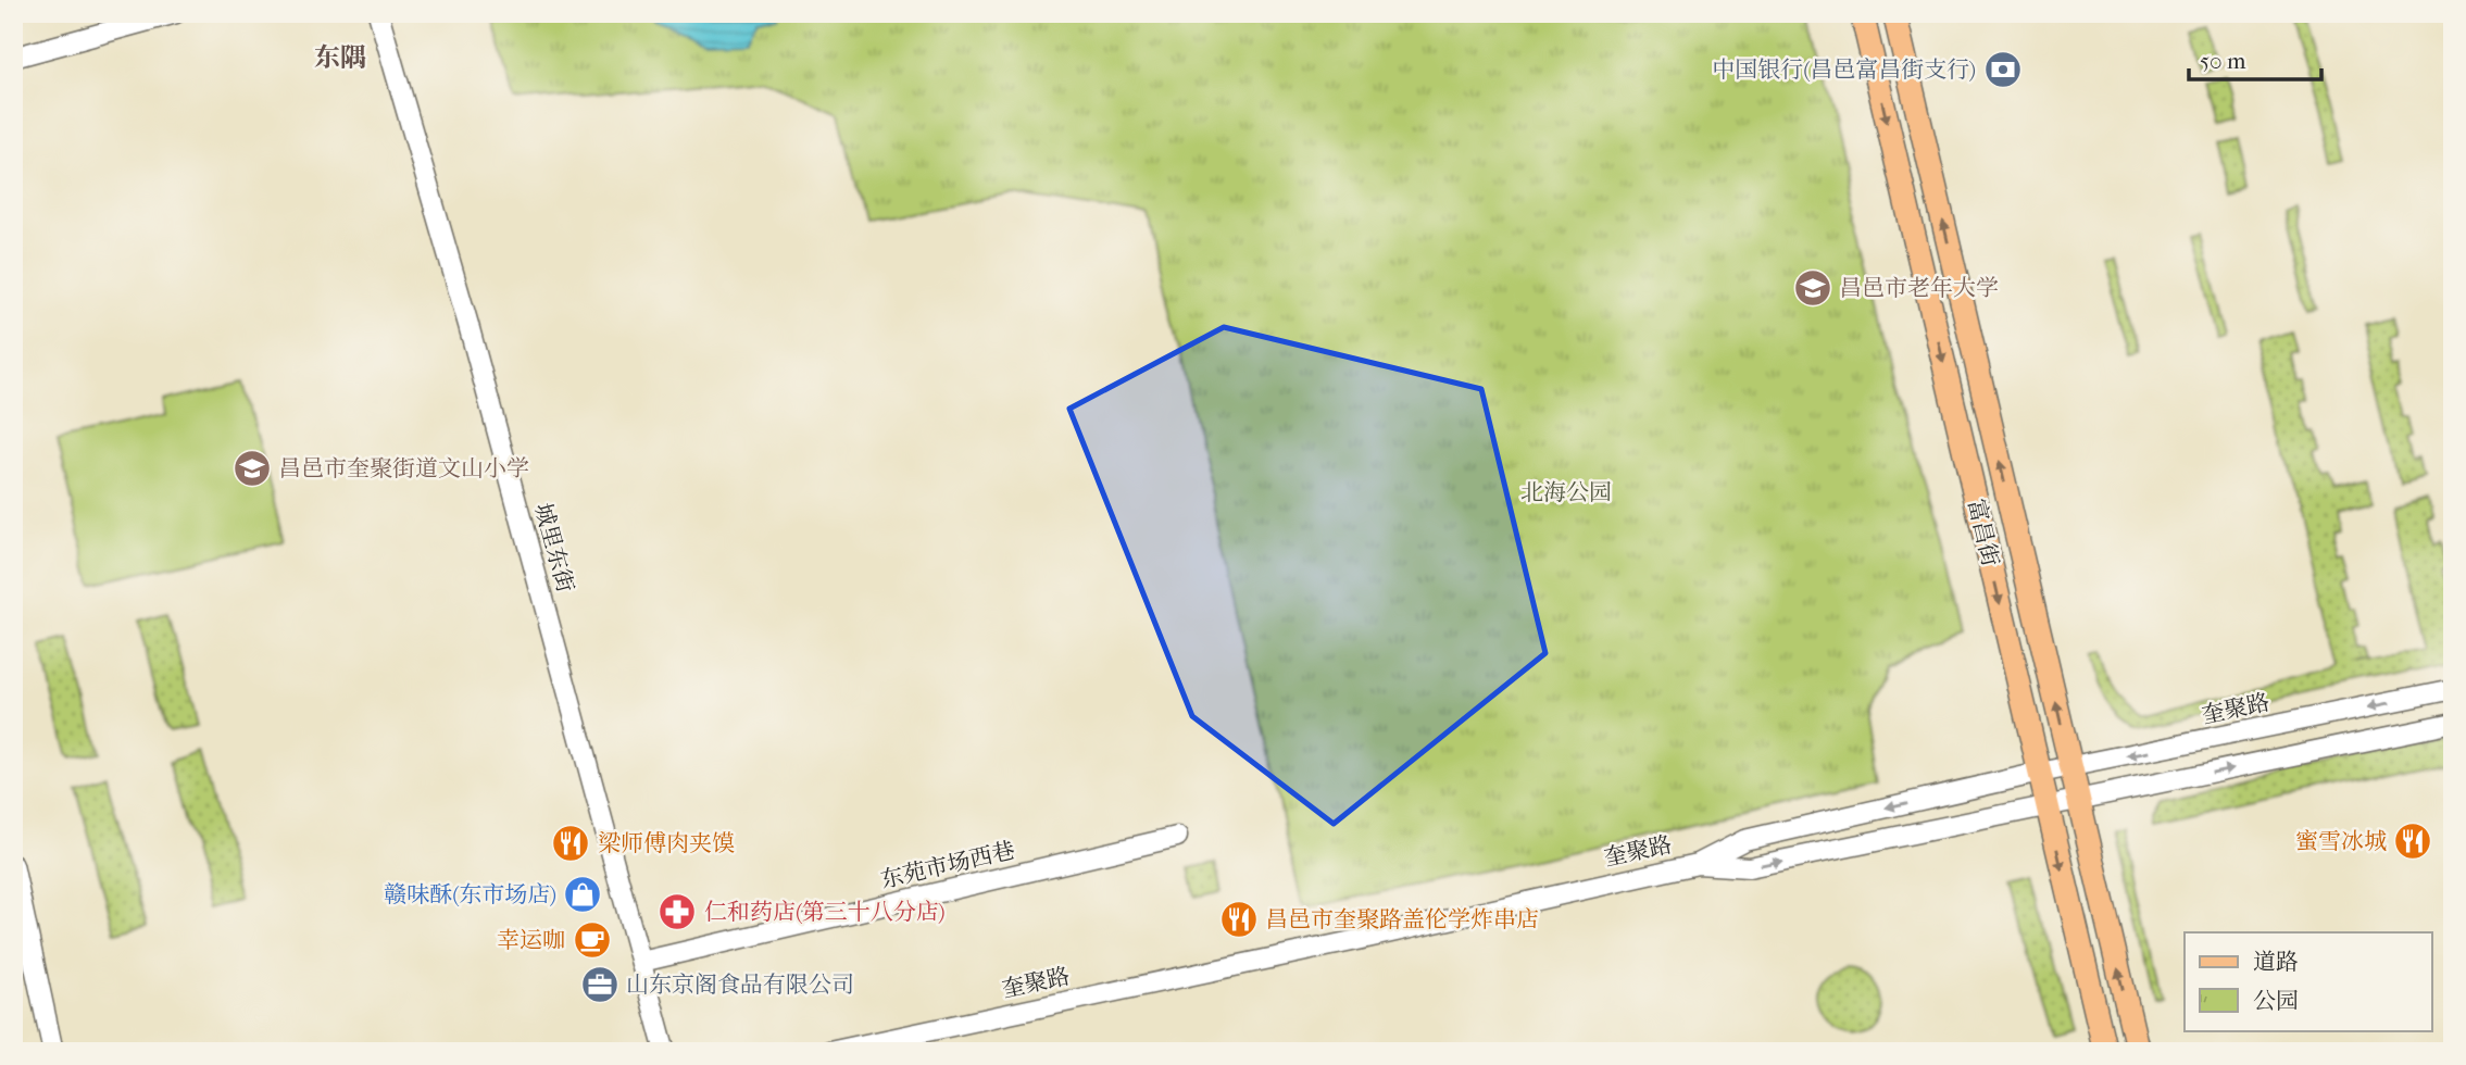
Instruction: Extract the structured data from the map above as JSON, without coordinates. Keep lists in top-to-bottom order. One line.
{"streets":{"main road":["富昌街"],"street":["城里东街","奎聚路","东苑市场西巷"]},"crossings":[["富昌街","奎聚路"],["城里东街","东苑市场西巷"]],"districts":["东隅"],"parks":["北海公园"],"places":{"bank":["中国银行(昌邑富昌街支行)"],"school or university":["昌邑市老年大学","昌邑市奎聚街道文山小学"],"restaurant":["蜜雪冰城","梁师傅肉夹馍","昌邑市奎聚路盖伦学炸串店"],"shop":["赣味酥(东市场店)"],"pharmacy":["仁和药店(第三十八分店)"],"cafe":["幸运咖"],"office":["山东京阁食品有限公司"]},"legend":["道路","公园"],"scale_bar":"50 m"}
